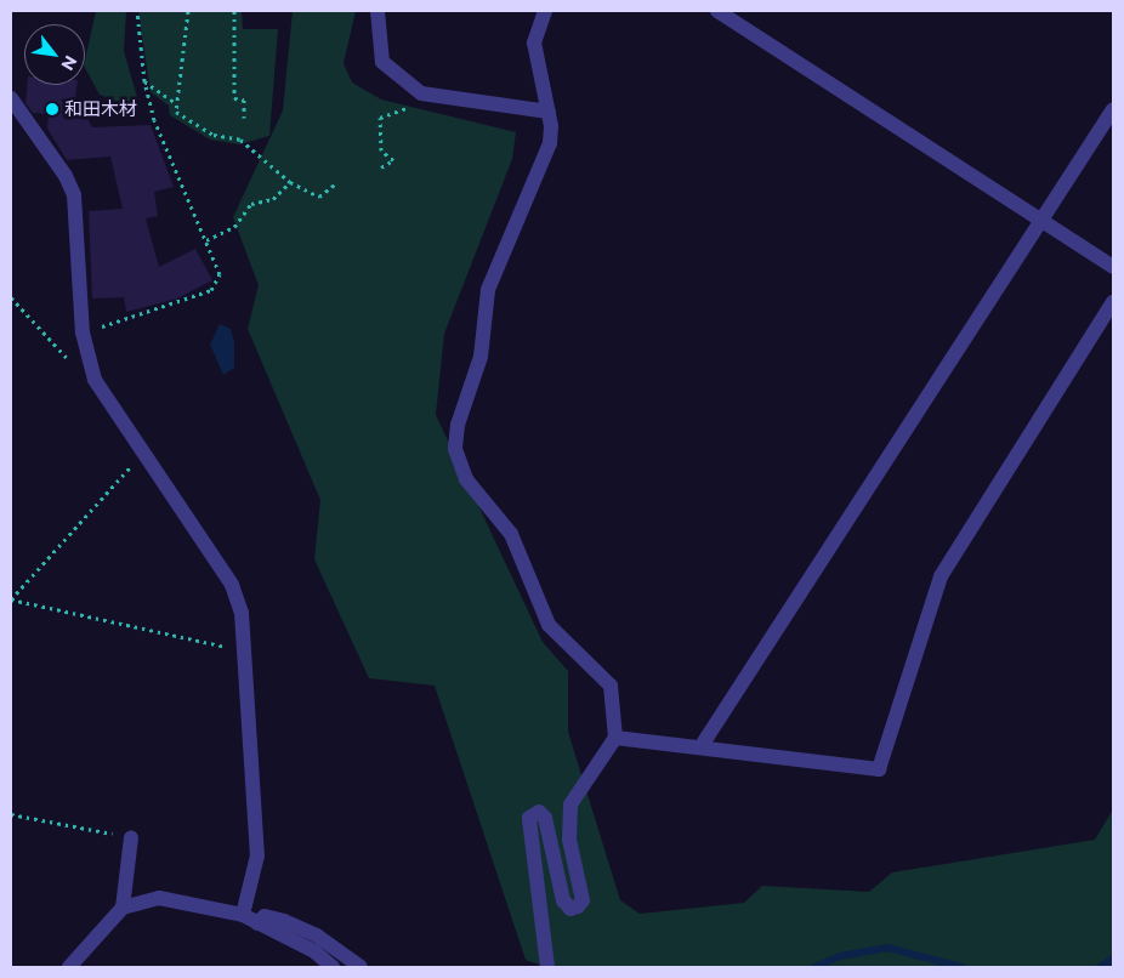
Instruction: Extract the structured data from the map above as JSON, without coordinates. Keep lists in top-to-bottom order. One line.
{"places":["和田木材"],"north":"bottom right"}
